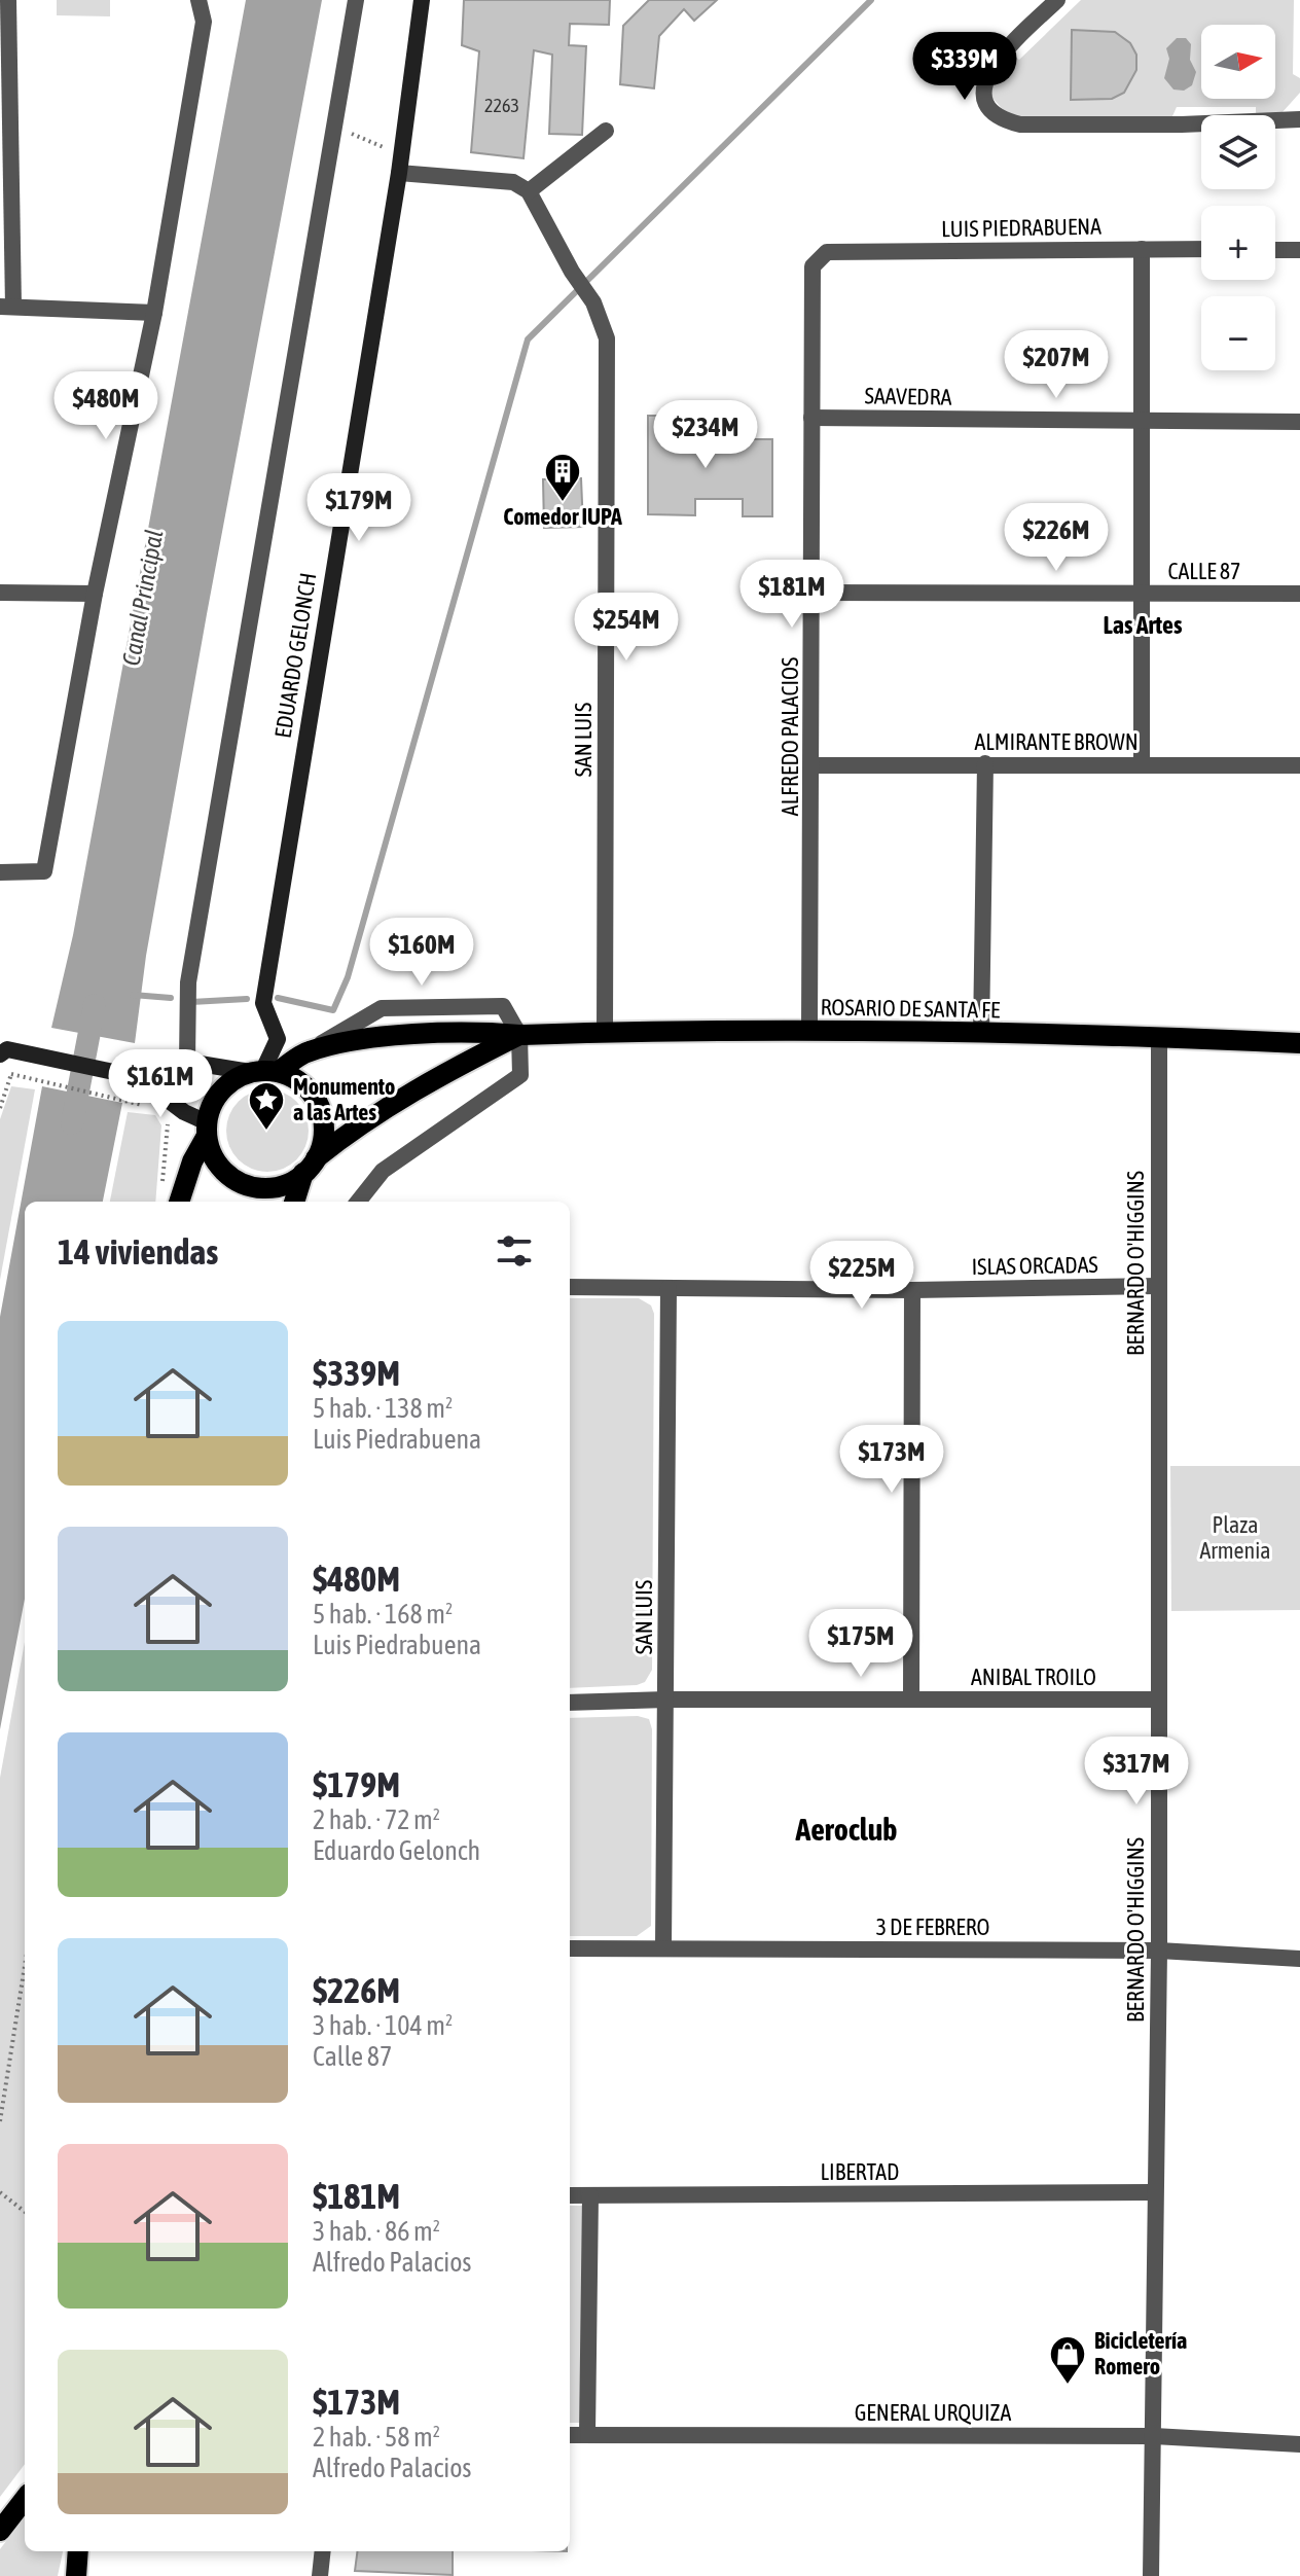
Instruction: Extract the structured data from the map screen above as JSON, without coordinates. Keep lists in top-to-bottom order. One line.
{"streets":{"main road":["ROSARIO DE SANTA FE"],"street":["LUIS PIEDRABUENA","SAAVEDRA","CALLE 87","EDUARDO GELONCH","ALFREDO PALACIOS","SAN LUIS","ALMIRANTE BROWN","BERNARDO O'HIGGINS","ISLAS ORCADAS","ANIBAL TROILO","3 DE FEBRERO","LIBERTAD","GENERAL URQUIZA"]},"crossings":[["LUIS PIEDRABUENA","ALFREDO PALACIOS"],["SAAVEDRA","ALFREDO PALACIOS"],["CALLE 87","ALFREDO PALACIOS"],["EDUARDO GELONCH","ROSARIO DE SANTA FE"],["ALFREDO PALACIOS","ALMIRANTE BROWN"],["ALFREDO PALACIOS","ROSARIO DE SANTA FE"],["SAN LUIS","ROSARIO DE SANTA FE"],["SAN LUIS","ISLAS ORCADAS"],["SAN LUIS","ANIBAL TROILO"],["SAN LUIS","3 DE FEBRERO"],["ROSARIO DE SANTA FE","BERNARDO O'HIGGINS"],["BERNARDO O'HIGGINS","ISLAS ORCADAS"],["BERNARDO O'HIGGINS","ANIBAL TROILO"],["BERNARDO O'HIGGINS","3 DE FEBRERO"],["BERNARDO O'HIGGINS","LIBERTAD"],["BERNARDO O'HIGGINS","GENERAL URQUIZA"]],"districts":["Las Artes","Aeroclub"],"water":["Canal Principal"],"parks":["Plaza Armenia"],"places":{"building":["Comedor IUPA"],"place":["Monumento a las Artes"],"shop":["Bicicletería Romero"]},"house_numbers":["2263"],"north":"right","page":{"map_buttons":["+","−"],"price":["$339M","$207M","$480M","$234M","$179M","$226M","$181M","$254M","$160M","$161M","$225M","$173M","$175M","$317M"],"heading":"14 viviendas","list":[{"name":"$339M","note":"5 hab. · 138 m² · Luis Piedrabuena"},{"name":"$480M","note":"5 hab. · 168 m² · Luis Piedrabuena"},{"name":"$179M","note":"2 hab. · 72 m² · Eduardo Gelonch"},{"name":"$226M","note":"3 hab. · 104 m² · Calle 87"},{"name":"$181M","note":"3 hab. · 86 m² · Alfredo Palacios"},{"name":"$173M","note":"2 hab. · 58 m² · Alfredo Palacios"}]}}
